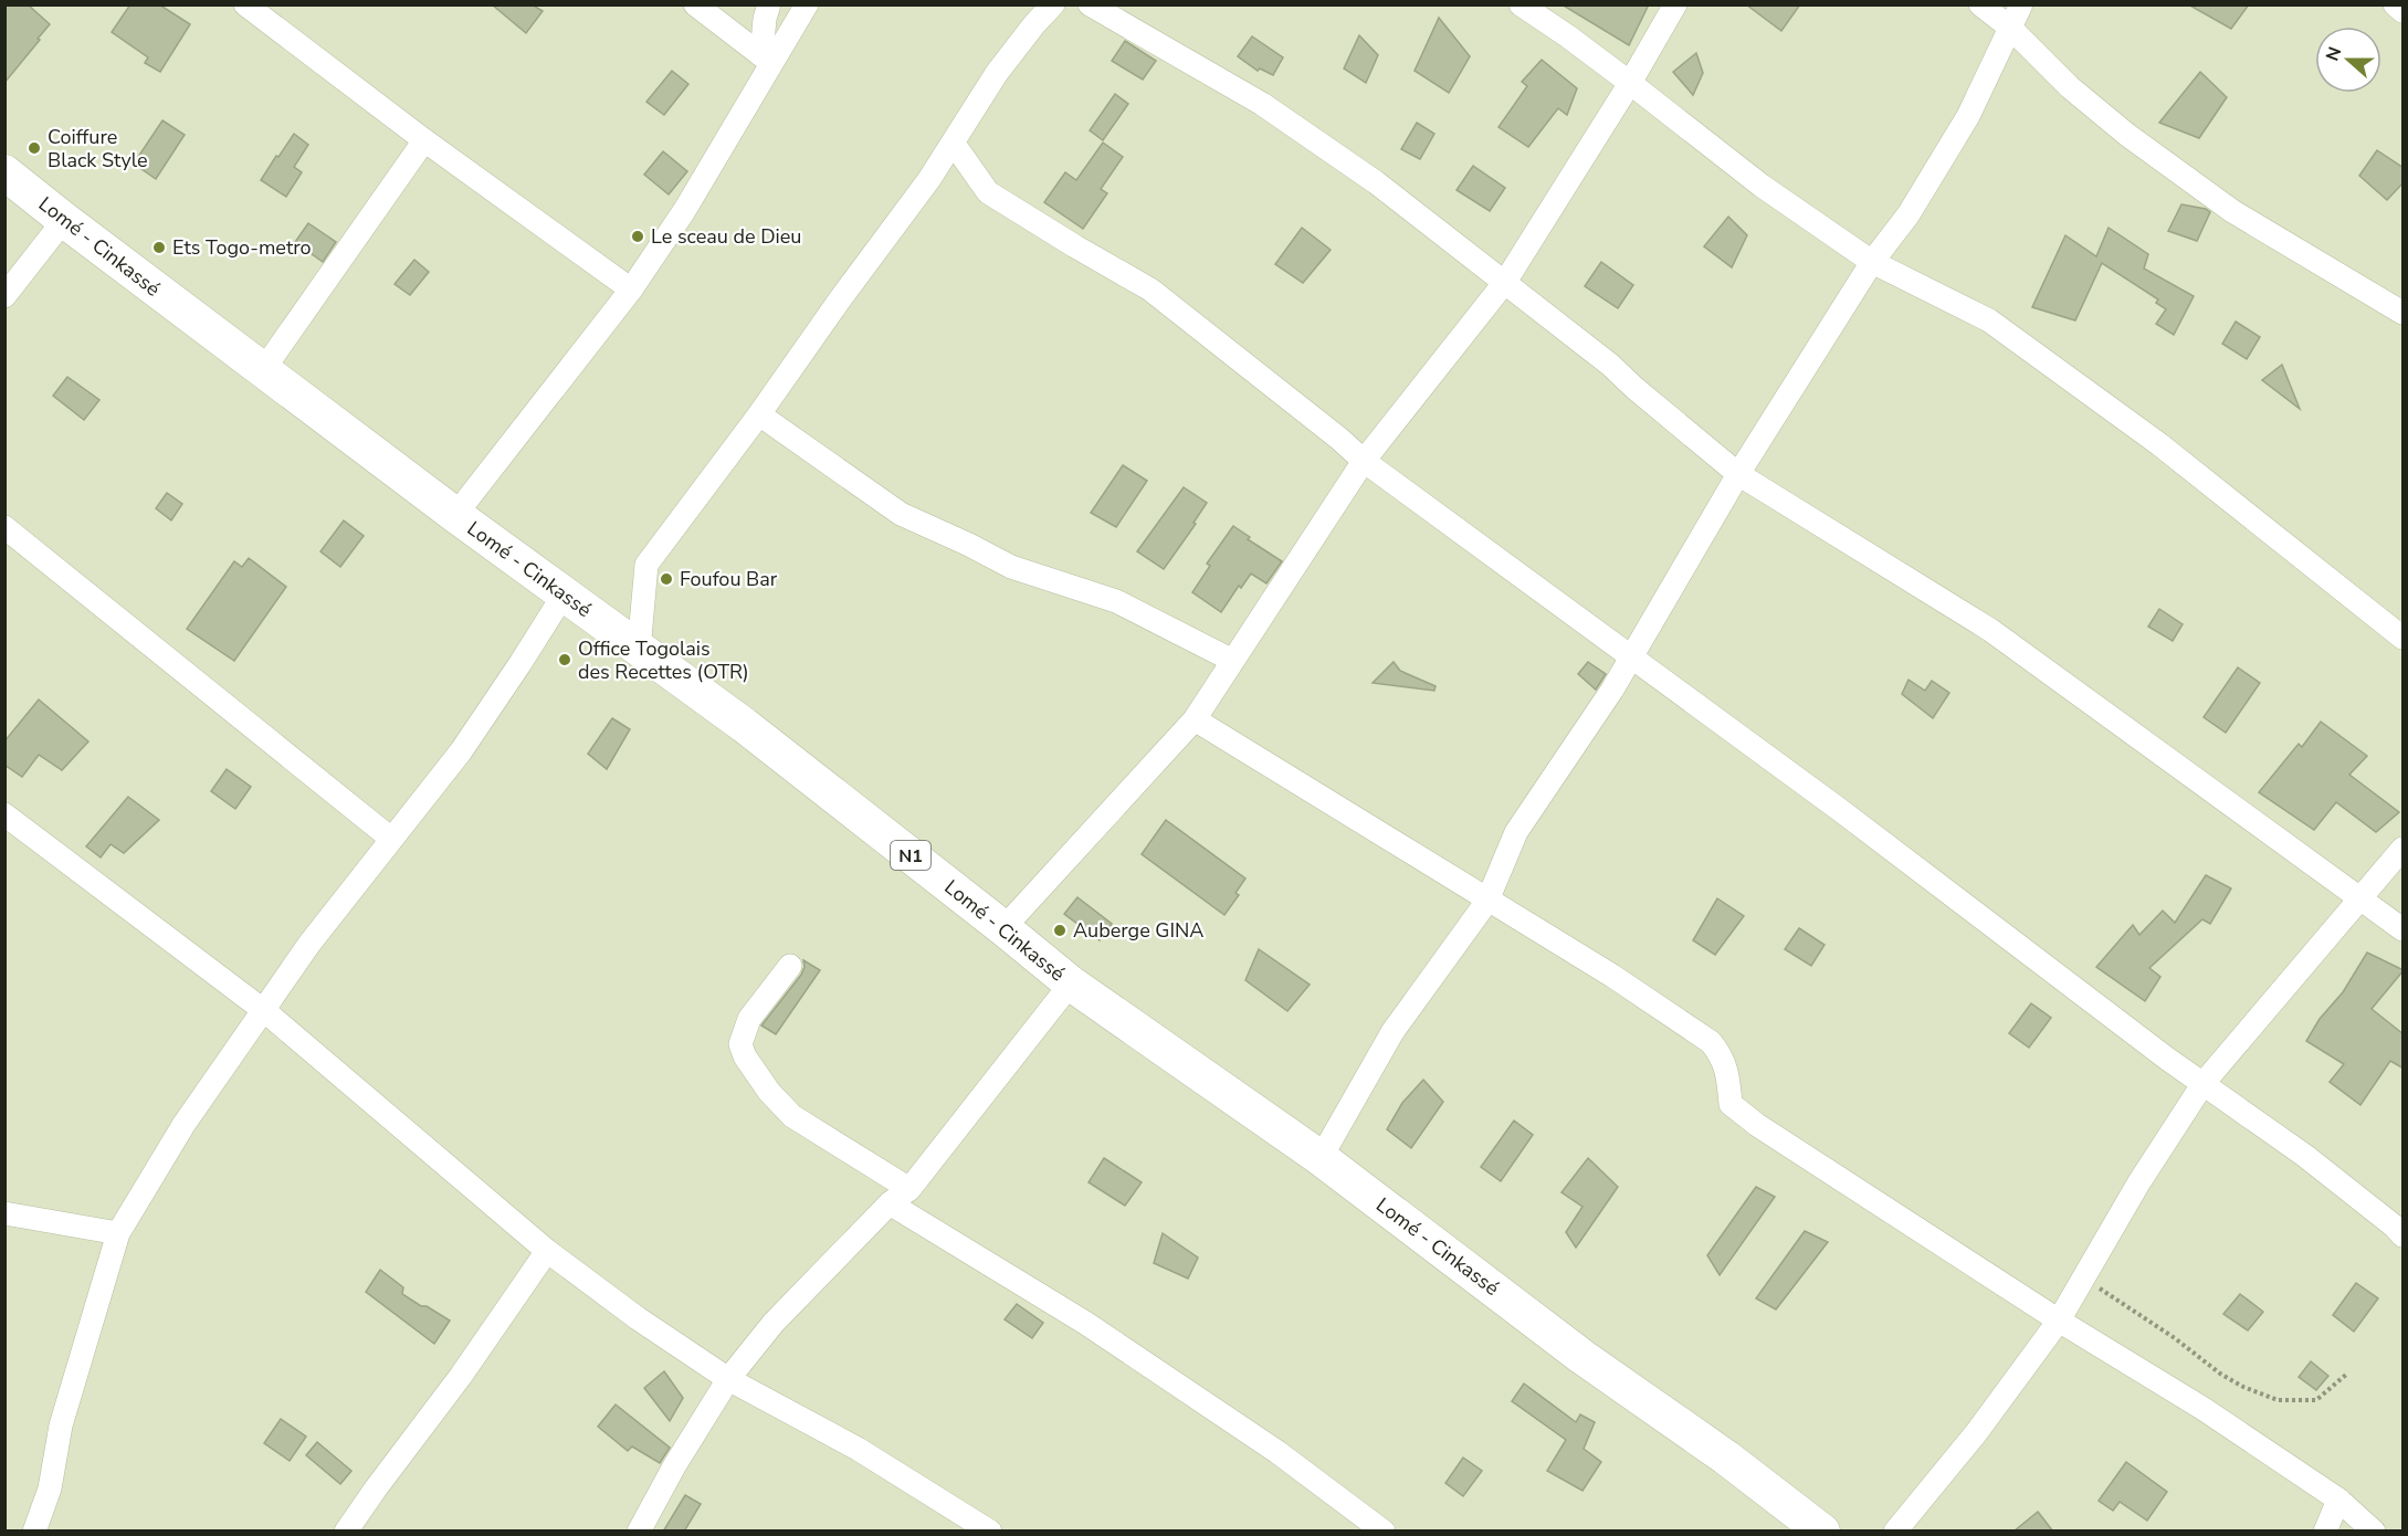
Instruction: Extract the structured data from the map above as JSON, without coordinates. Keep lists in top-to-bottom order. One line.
{"streets":{"highway":["Lomé - Cinkassé","N1"]},"places":["Coiffure Black Style","Le sceau de Dieu","Ets Togo-metro","Foufou Bar","Office Togolais des Recettes (OTR)","Auberge GINA"],"north":"left"}
